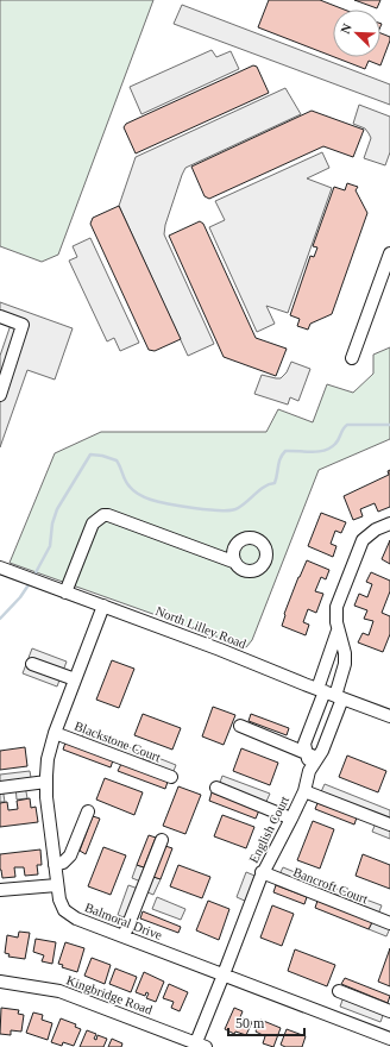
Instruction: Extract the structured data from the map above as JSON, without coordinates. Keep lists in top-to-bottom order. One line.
{"streets":{"street":["North Lilley Road","Blackstone Court","English Court","Bancroft Court","Balmoral Drive","Kingbridge Road"]},"crossings":[["North Lilley Road","English Court"],["North Lilley Road","Balmoral Drive"],["Blackstone Court","Balmoral Drive"],["English Court","Bancroft Court"],["English Court","Balmoral Drive"],["English Court","Kingbridge Road"]],"scale_bar":"50 m","north":"top left"}
